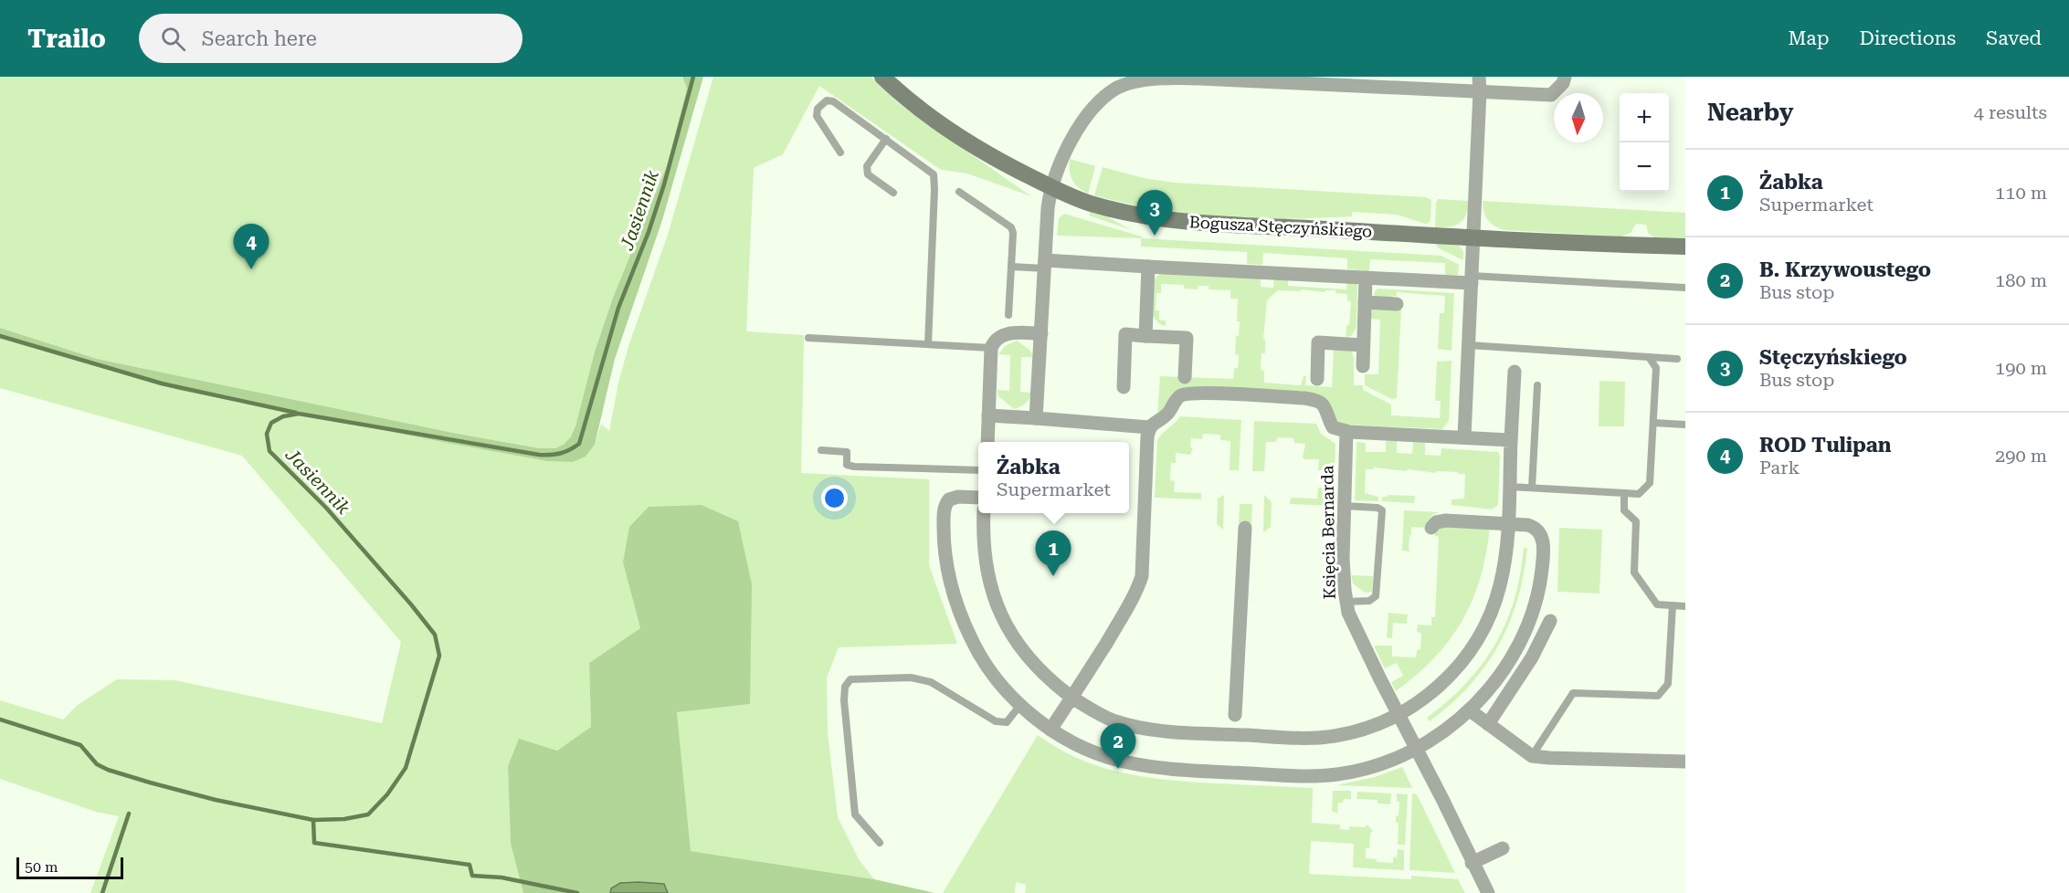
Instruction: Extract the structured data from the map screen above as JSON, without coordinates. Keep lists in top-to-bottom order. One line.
{"streets":{"street":["Bogusza Stęczyńskiego","Księcia Bernarda"]},"water":["Jasiennik"],"scale_bar":"50 m","north":"bottom","page":{"header":"Trailo","search":"Search here","nav":["Map","Directions","Saved"],"heading":["Nearby","4 results"],"map_buttons":["+","−"],"list":[{"mark":"1","name":"Żabka","note":"Supermarket","value":"110 m"},{"mark":"2","name":"B. Krzywoustego","note":"Bus stop","value":"180 m"},{"mark":"3","name":"Stęczyńskiego","note":"Bus stop","value":"190 m"},{"mark":"4","name":"ROD Tulipan","note":"Park","value":"290 m"}],"pins":["3","4","1","2"],"popup":["Żabka","Supermarket"],"scale":"50 m"}}
